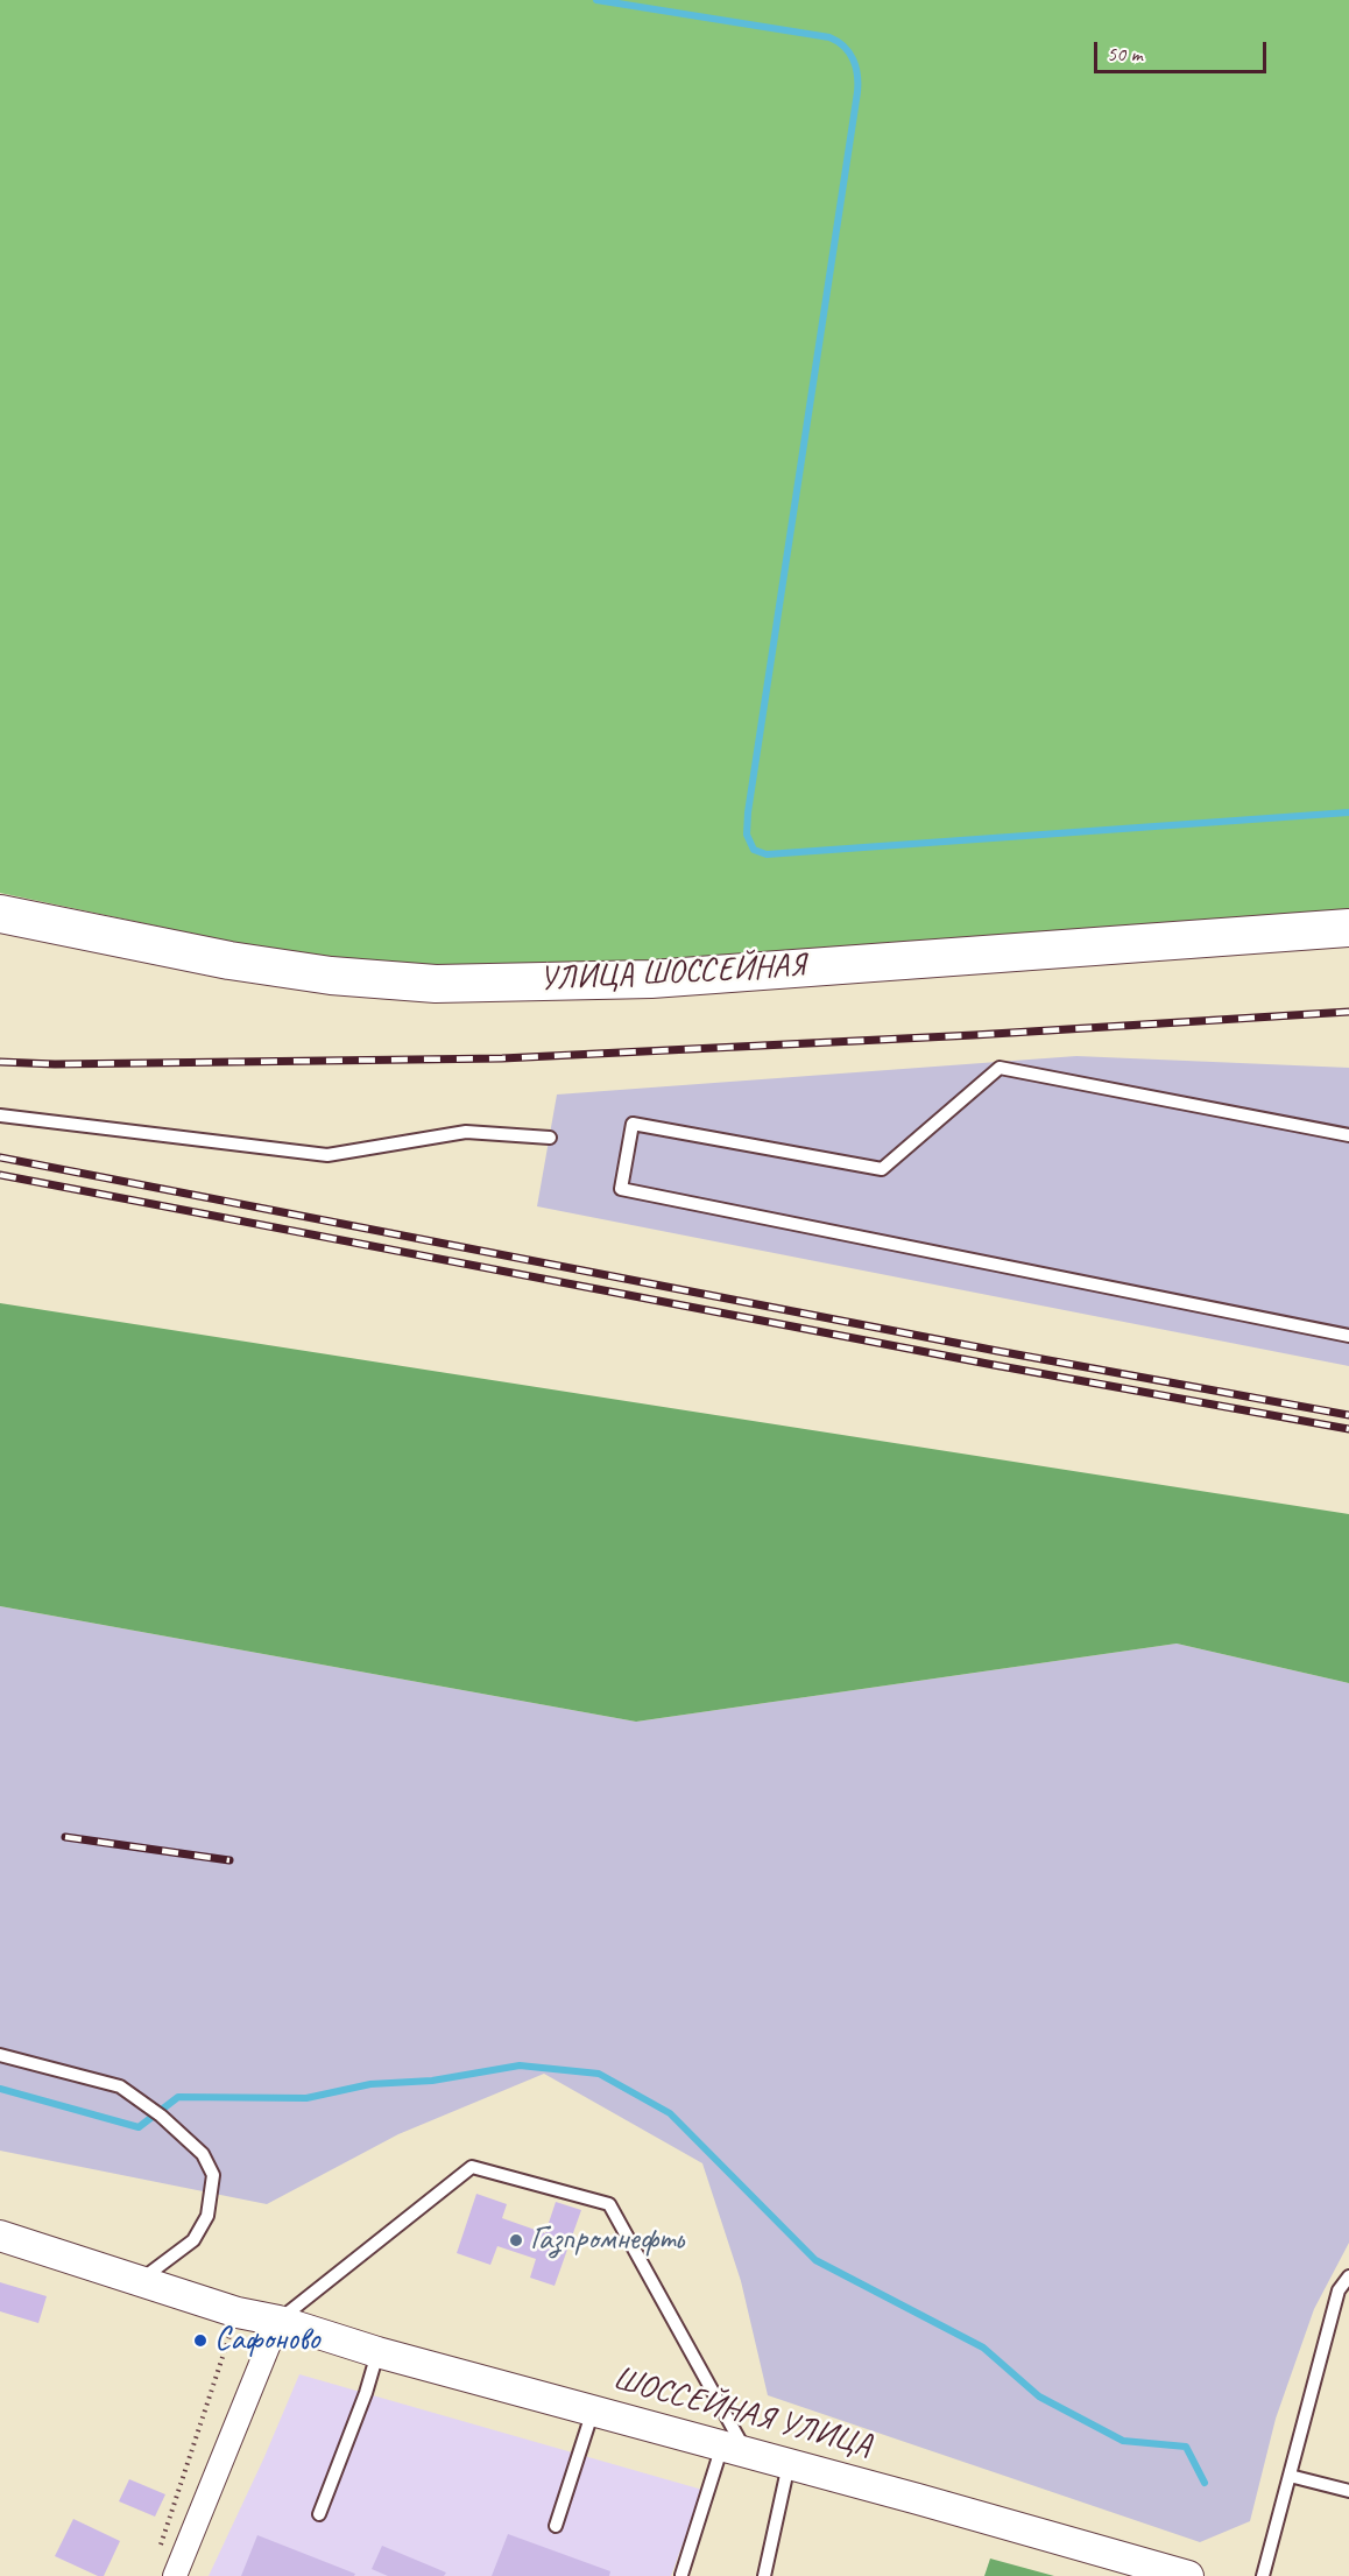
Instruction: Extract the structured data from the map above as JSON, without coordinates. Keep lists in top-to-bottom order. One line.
{"streets":{"main road":["УЛИЦА ШОССЕЙНАЯ"],"street":["ШОССЕЙНАЯ УЛИЦА"]},"places":["Газпромнефть","Сафоново"],"scale_bar":"50 m"}
